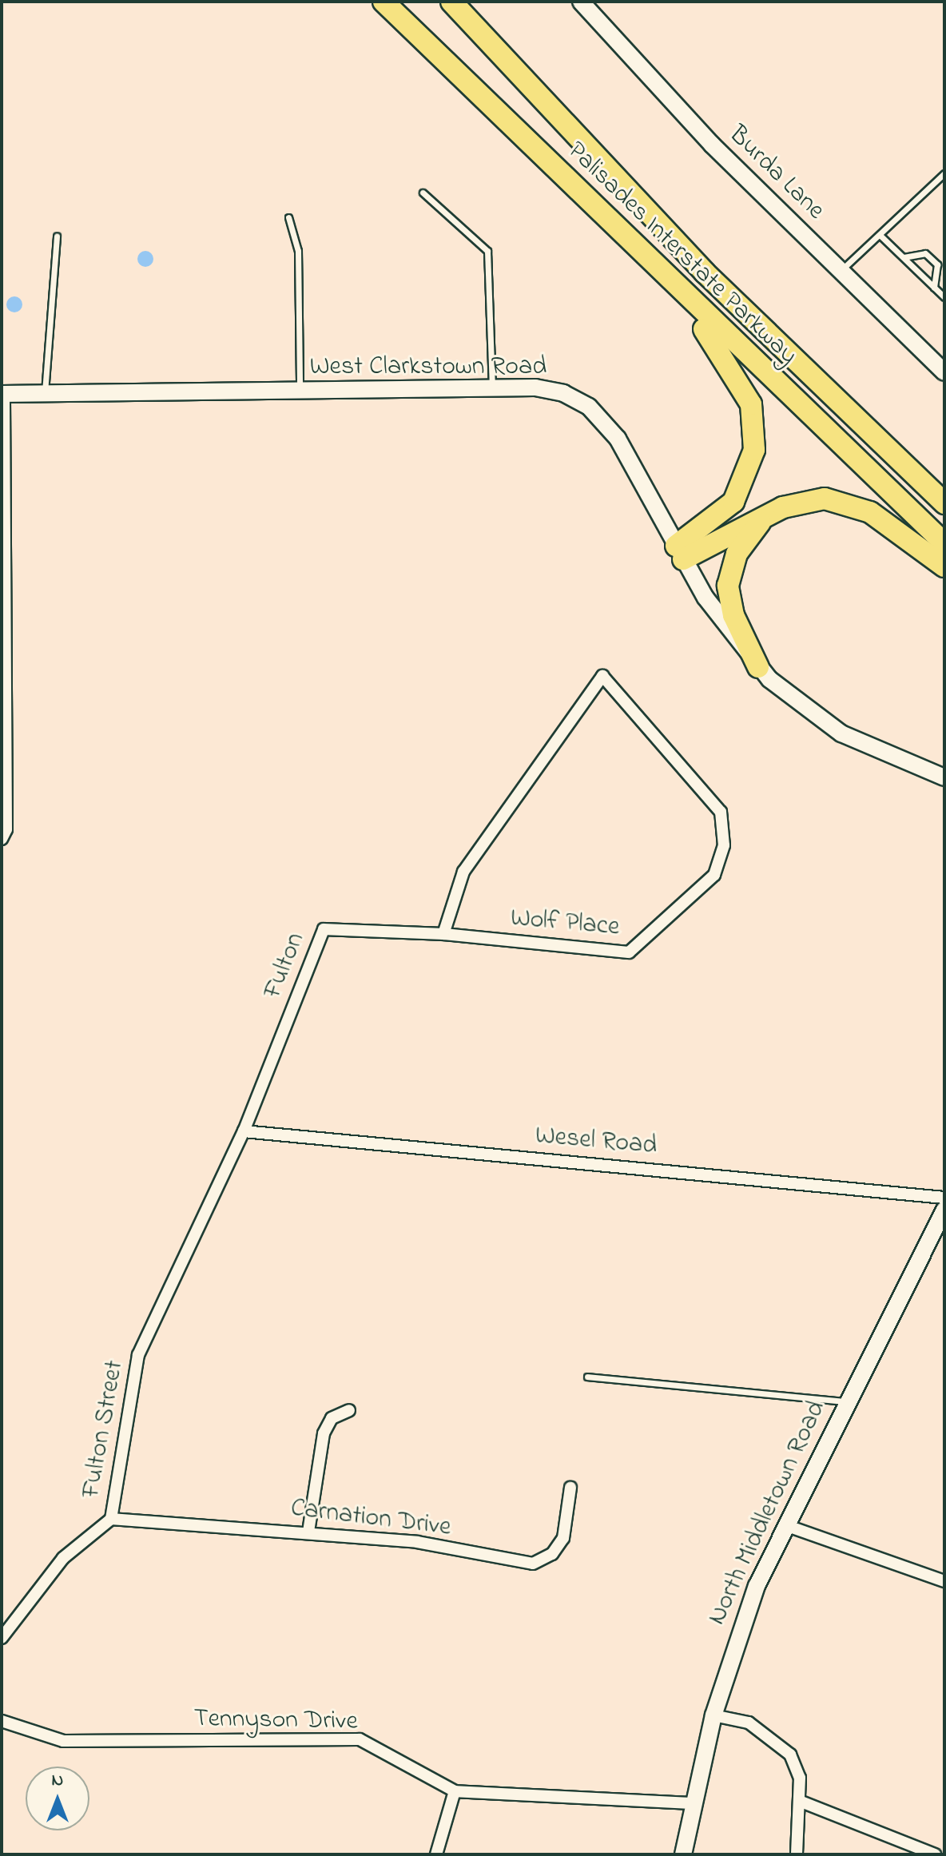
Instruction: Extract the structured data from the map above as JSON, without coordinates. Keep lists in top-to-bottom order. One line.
{"streets":{"highway":["Palisades Interstate Parkway"],"street":["Burda Lane","West Clarkstown Road","Wolf Place","Fulton","Wesel Road","Fulton Street","North Middletown Road","Carnation Drive","Tennyson Drive"]},"crossings":[["Wolf Place","Fulton"],["Fulton","Wesel Road"],["Fulton","Fulton Street"],["Wesel Road","Fulton Street"],["Fulton Street","Carnation Drive"],["North Middletown Road","Tennyson Drive"]],"north":"top"}
